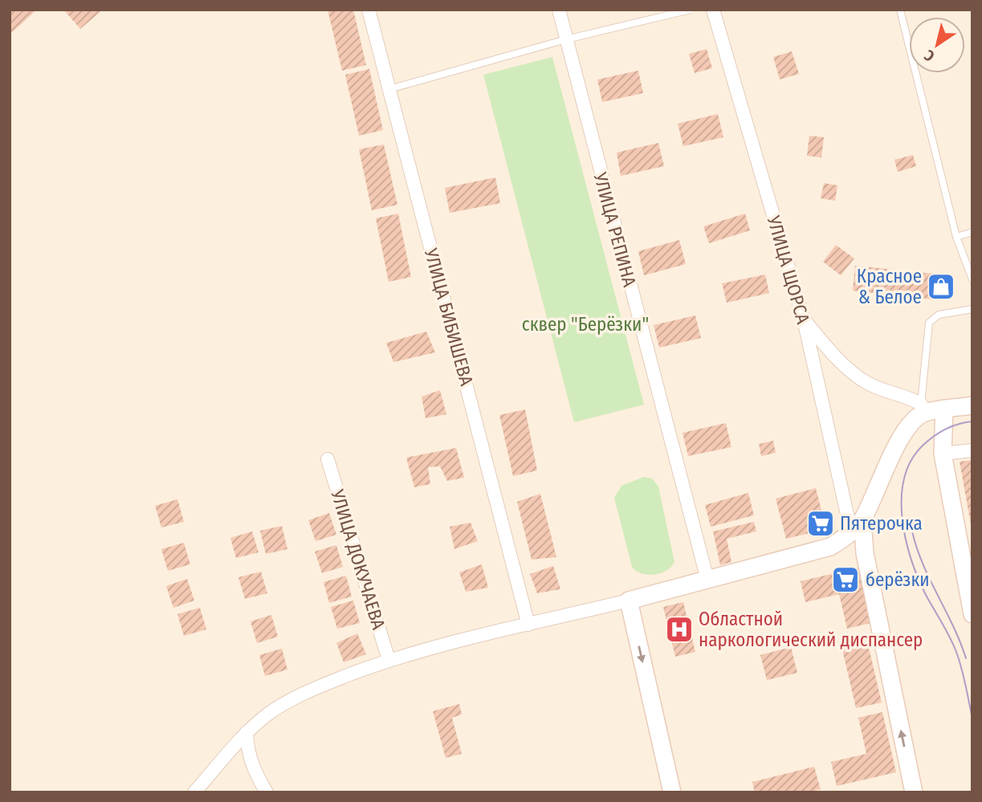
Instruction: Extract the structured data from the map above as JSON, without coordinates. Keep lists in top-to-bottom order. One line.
{"streets":{"street":["УЛИЦА РЕПИНА","УЛИЦА ЩОРСА","УЛИЦА БИБИШЕВА","УЛИЦА ДОКУЧАЕВА"]},"parks":["сквер \"Берёзки\""],"places":{"shop":["Красное & Белое"],"supermarket":["Пятерочка","берёзки"],"hospital":["Областной наркологический диспансер"]},"north":"bottom left"}
